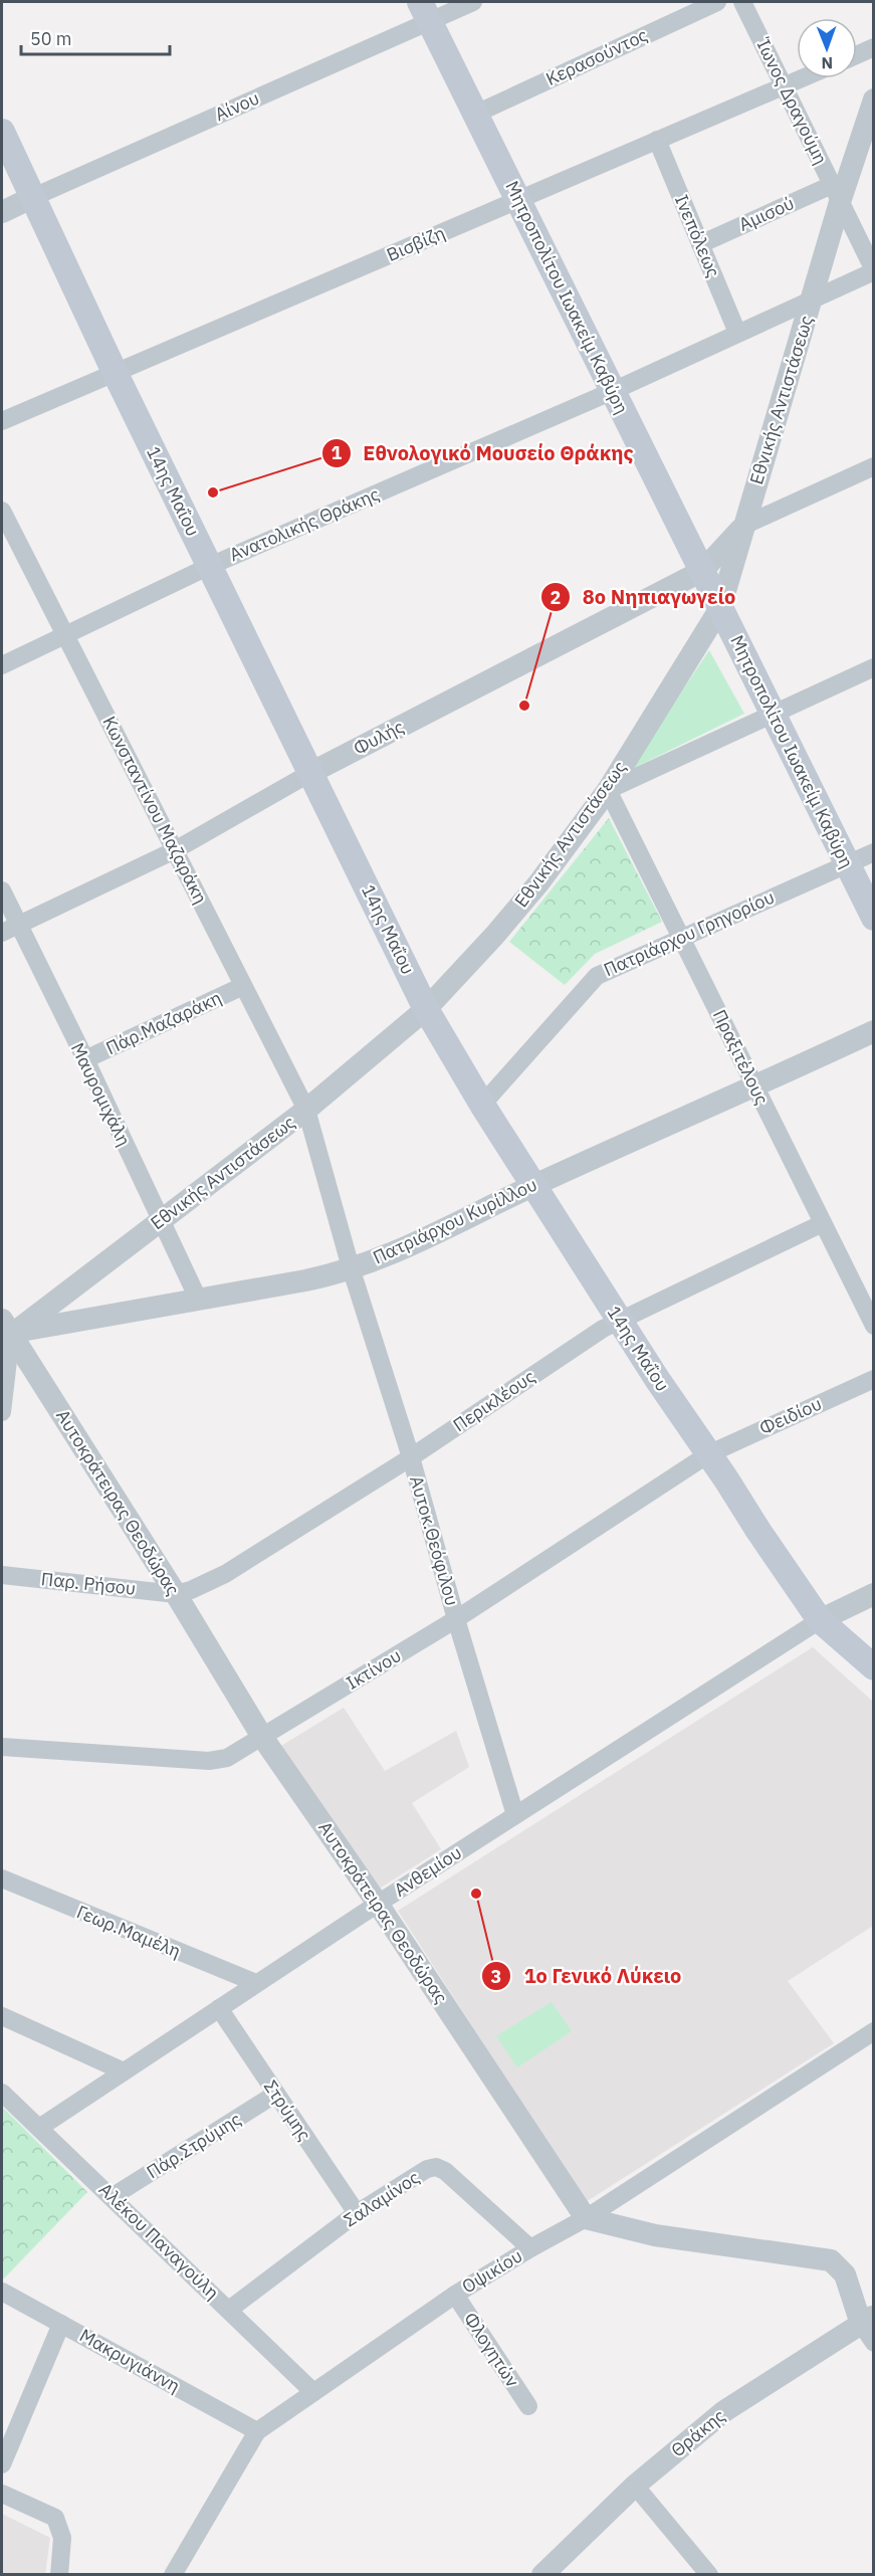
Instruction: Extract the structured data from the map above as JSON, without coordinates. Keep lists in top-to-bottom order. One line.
{"streets":{"main road":["Μητροπολίτου Ιωακείμ Καβύρη","14ης Μαΐου"],"street":["Κερασούντος","Ίωνος Δραγούμη","Αίνου","Αμισού","Ινεπόλεως","Βισβίζη","Εθνικής Αντιστάσεως","Ανατολικής Θράκης","Φυλής","Κωνσταντίνου Μαζαράκη","Πατριάρχου Γρηγορίου","Πάρ.Μαζαράκη","Πραξιτέλους","Μαυρομιχάλη","Πατριάρχου Κυρίλλου","Περικλέους","Φειδίου","Αυτοκράτειρας Θεοδώρας","Αυτοκ.Θεόφιλου","Παρ. Ρήσου","Ικτίνου","Ανθεμίου","Γεωρ.Μαμέλη","Στρύμης","Πάρ.Στρύμης","Σαλαμίνος","Αλέκου Παναγούλη","Οψικίου","Φλογητών","Μακρυγιάννη","Θράκης"]},"crossings":[["Κερασούντος","Μητροπολίτου Ιωακείμ Καβύρη"],["Ίωνος Δραγούμη","Αμισού"],["Ίωνος Δραγούμη","Βισβίζη"],["Ίωνος Δραγούμη","Εθνικής Αντιστάσεως"],["Ίωνος Δραγούμη","Ανατολικής Θράκης"],["Αίνου","Μητροπολίτου Ιωακείμ Καβύρη"],["Αίνου","14ης Μαΐου"],["Αμισού","Ινεπόλεως"],["Αμισού","Εθνικής Αντιστάσεως"],["Ινεπόλεως","Βισβίζη"],["Ινεπόλεως","Ανατολικής Θράκης"],["Βισβίζη","Μητροπολίτου Ιωακείμ Καβύρη"],["Βισβίζη","14ης Μαΐου"],["Μητροπολίτου Ιωακείμ Καβύρη","Εθνικής Αντιστάσεως"],["Μητροπολίτου Ιωακείμ Καβύρη","Ανατολικής Θράκης"],["Μητροπολίτου Ιωακείμ Καβύρη","Φυλής"],["Μητροπολίτου Ιωακείμ Καβύρη","Πατριάρχου Γρηγορίου"],["Εθνικής Αντιστάσεως","14ης Μαΐου"],["Εθνικής Αντιστάσεως","Ανατολικής Θράκης"],["Εθνικής Αντιστάσεως","Φυλής"],["Εθνικής Αντιστάσεως","Κωνσταντίνου Μαζαράκη"],["Εθνικής Αντιστάσεως","Πραξιτέλους"],["Εθνικής Αντιστάσεως","Μαυρομιχάλη"],["Εθνικής Αντιστάσεως","Πατριάρχου Κυρίλλου"],["Εθνικής Αντιστάσεως","Αυτοκράτειρας Θεοδώρας"],["Εθνικής Αντιστάσεως","Αυτοκ.Θεόφιλου"],["14ης Μαΐου","Ανατολικής Θράκης"],["14ης Μαΐου","Φυλής"],["14ης Μαΐου","Πατριάρχου Γρηγορίου"],["14ης Μαΐου","Πατριάρχου Κυρίλλου"],["14ης Μαΐου","Περικλέους"],["14ης Μαΐου","Φειδίου"],["14ης Μαΐου","Ικτίνου"],["14ης Μαΐου","Ανθεμίου"],["Ανατολικής Θράκης","Κωνσταντίνου Μαζαράκη"],["Φυλής","Κωνσταντίνου Μαζαράκη"],["Φυλής","Μαυρομιχάλη"],["Κωνσταντίνου Μαζαράκη","Πάρ.Μαζαράκη"],["Κωνσταντίνου Μαζαράκη","Αυτοκ.Θεόφιλου"],["Πατριάρχου Γρηγορίου","Πραξιτέλους"],["Πάρ.Μαζαράκη","Μαυρομιχάλη"],["Πραξιτέλους","Πατριάρχου Κυρίλλου"],["Πραξιτέλους","Περικλέους"],["Μαυρομιχάλη","Πατριάρχου Κυρίλλου"],["Πατριάρχου Κυρίλλου","Αυτοκράτειρας Θεοδώρας"],["Πατριάρχου Κυρίλλου","Αυτοκ.Θεόφιλου"],["Περικλέους","Αυτοκράτειρας Θεοδώρας"],["Περικλέους","Αυτοκ.Θεόφιλου"],["Περικλέους","Παρ. Ρήσου"],["Φειδίου","Ικτίνου"],["Αυτοκράτειρας Θεοδώρας","Παρ. Ρήσου"],["Αυτοκράτειρας Θεοδώρας","Ικτίνου"],["Αυτοκράτειρας Θεοδώρας","Ανθεμίου"],["Αυτοκράτειρας Θεοδώρας","Οψικίου"],["Αυτοκ.Θεόφιλου","Ικτίνου"],["Αυτοκ.Θεόφιλου","Ανθεμίου"],["Ανθεμίου","Γεωρ.Μαμέλη"],["Ανθεμίου","Στρύμης"],["Ανθεμίου","Αλέκου Παναγούλη"],["Στρύμης","Πάρ.Στρύμης"],["Στρύμης","Σαλαμίνος"],["Πάρ.Στρύμης","Αλέκου Παναγούλη"],["Σαλαμίνος","Αλέκου Παναγούλη"],["Σαλαμίνος","Οψικίου"],["Αλέκου Παναγούλη","Οψικίου"],["Οψικίου","Φλογητών"],["Οψικίου","Μακρυγιάννη"]],"places":["Εθνολογικό Μουσείο Θράκης","8ο Νηπιαγωγείο","1o Γενικό Λύκειο"],"scale_bar":"50 m","north":"bottom"}
